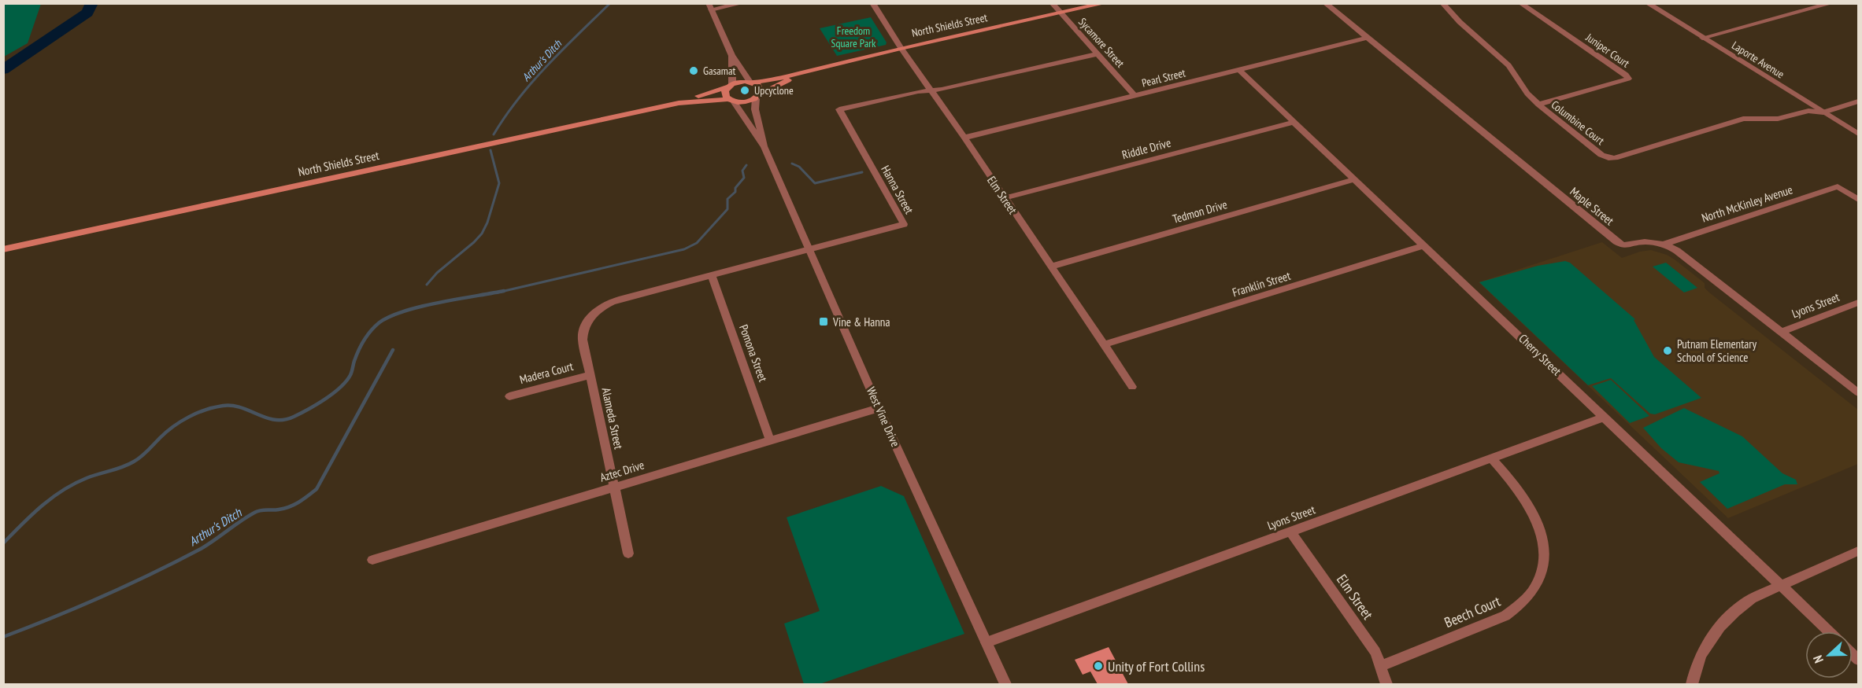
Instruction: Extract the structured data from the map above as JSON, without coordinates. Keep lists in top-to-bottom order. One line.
{"streets":{"main road":["North Shields Street"],"street":["Sycamore Street","Juniper Court","Laporte Avenue","Pearl Street","Columbine Court","Riddle Drive","Hanna Street","Elm Street","North McKinley Avenue","Maple Street","Tedmon Drive","Franklin Street","Lyons Street","Pomona Street","Cherry Street","Madera Court","West Vine Drive","Alameda Street","Aztec Drive","Beech Court"]},"crossings":[["North Shields Street","Sycamore Street"],["North Shields Street","Elm Street"],["North Shields Street","West Vine Drive"],["Sycamore Street","Pearl Street"],["Sycamore Street","Hanna Street"],["Juniper Court","Columbine Court"],["Laporte Avenue","Columbine Court"],["Pearl Street","Elm Street"],["Pearl Street","Maple Street"],["Pearl Street","Cherry Street"],["Riddle Drive","Elm Street"],["Riddle Drive","Cherry Street"],["Hanna Street","Elm Street"],["Hanna Street","Pomona Street"],["Hanna Street","West Vine Drive"],["Hanna Street","Alameda Street"],["Elm Street","Tedmon Drive"],["Elm Street","Franklin Street"],["Elm Street","Lyons Street"],["Elm Street","Beech Court"],["North McKinley Avenue","Maple Street"],["Maple Street","Lyons Street"],["Tedmon Drive","Cherry Street"],["Franklin Street","Cherry Street"],["Lyons Street","Cherry Street"],["Lyons Street","West Vine Drive"],["Lyons Street","Beech Court"],["Pomona Street","Aztec Drive"],["Madera Court","Alameda Street"],["West Vine Drive","Aztec Drive"],["Alameda Street","Aztec Drive"]],"water":["Arthur's Ditch"],"parks":["Freedom Square Park"],"places":{"other":["Gasamat","Upcyclone","Putnam Elementary School of Science","Unity of Fort Collins"],"transit":["Vine & Hanna"]},"north":"left"}
